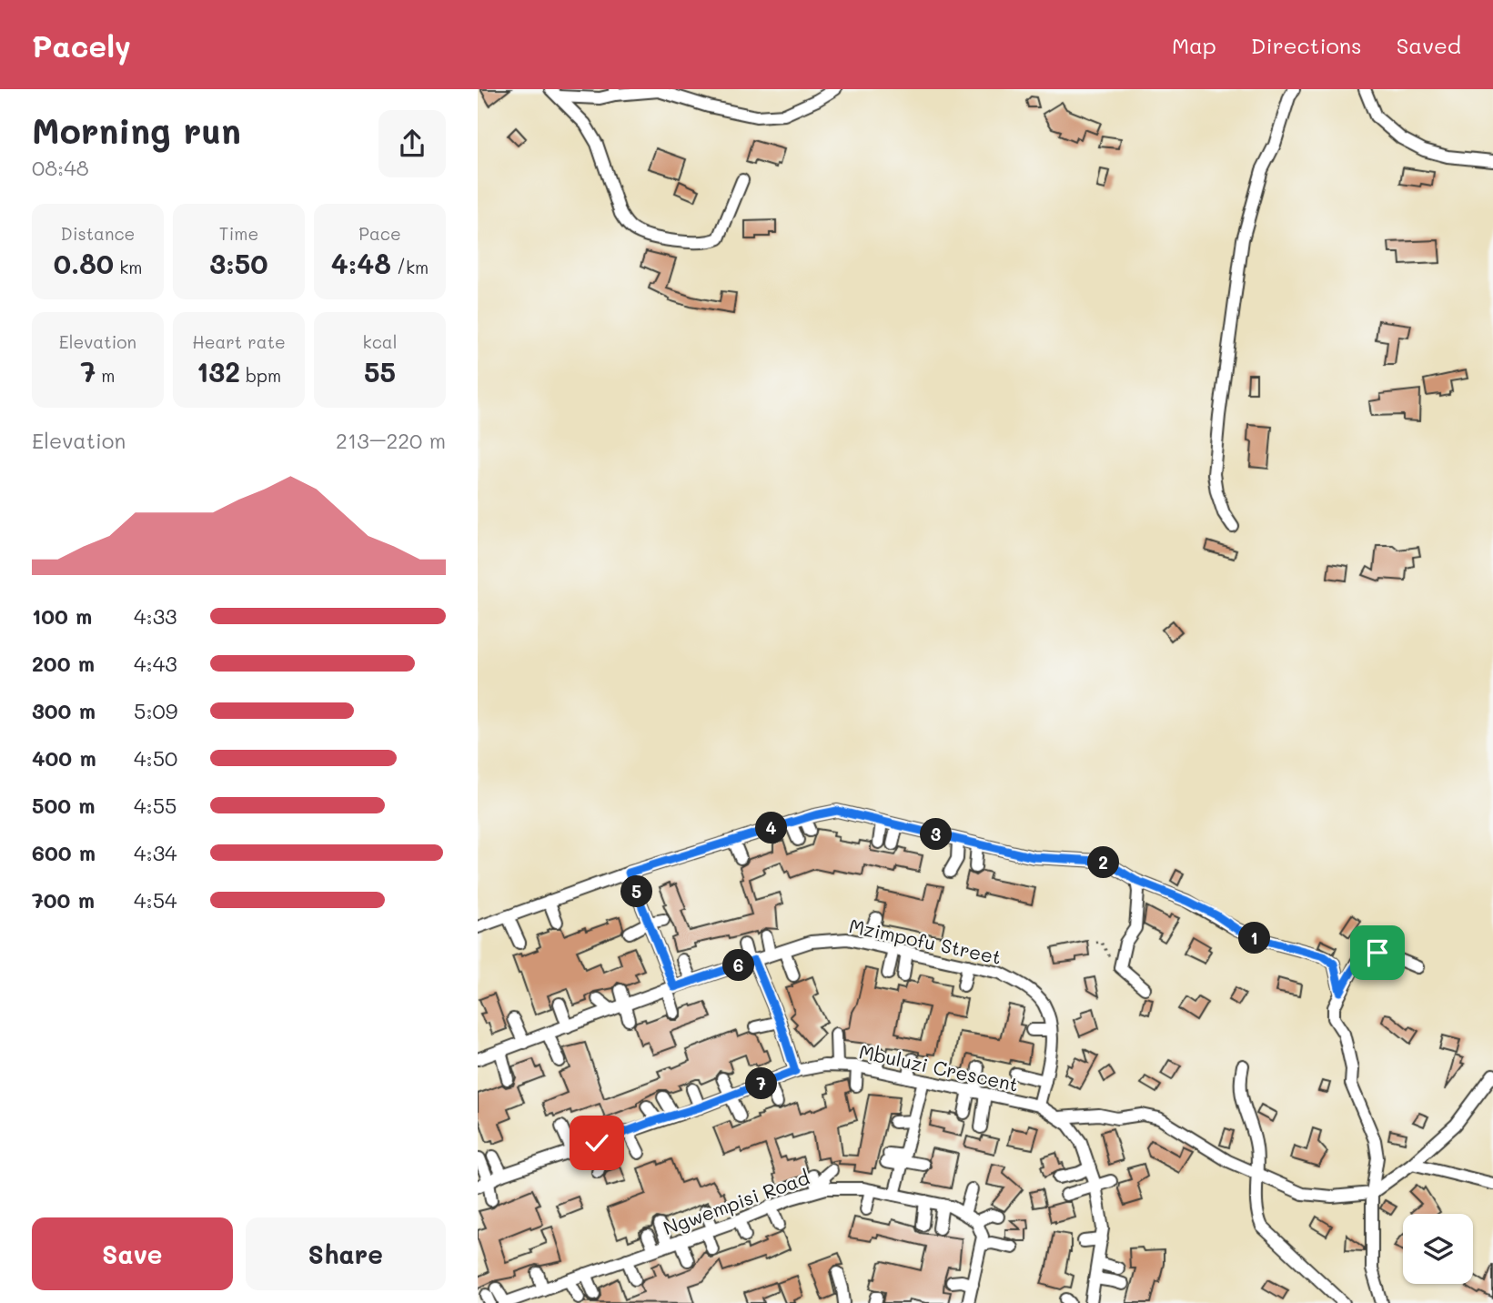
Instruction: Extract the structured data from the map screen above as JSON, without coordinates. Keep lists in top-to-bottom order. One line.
{"streets":{"street":["Mzimpofu Street","Mbuluzi Crescent","Ngwempisi Road"]},"crossings":[["Mzimpofu Street","Mbuluzi Crescent"]],"page":{"header":"Pacely","nav":["Map","Directions","Saved"],"heading":["Morning run","08:48"],"stats":[["Distance","0.80 km"],["Time","3:50"],["Pace","4:48 /km"],["Elevation","7 m"],["Heart rate","132 bpm"],["kcal","55"]],"chart":["Elevation","213–220 m"],"list":[{"name":"100 m","note":"4:33"},{"name":"200 m","note":"4:43"},{"name":"300 m","note":"5:09"},{"name":"400 m","note":"4:50"},{"name":"500 m","note":"4:55"},{"name":"600 m","note":"4:34"},{"name":"700 m","note":"4:54"}],"pins":["4","3","2","5","1","6","7"],"buttons":["Save","Share"]}}
